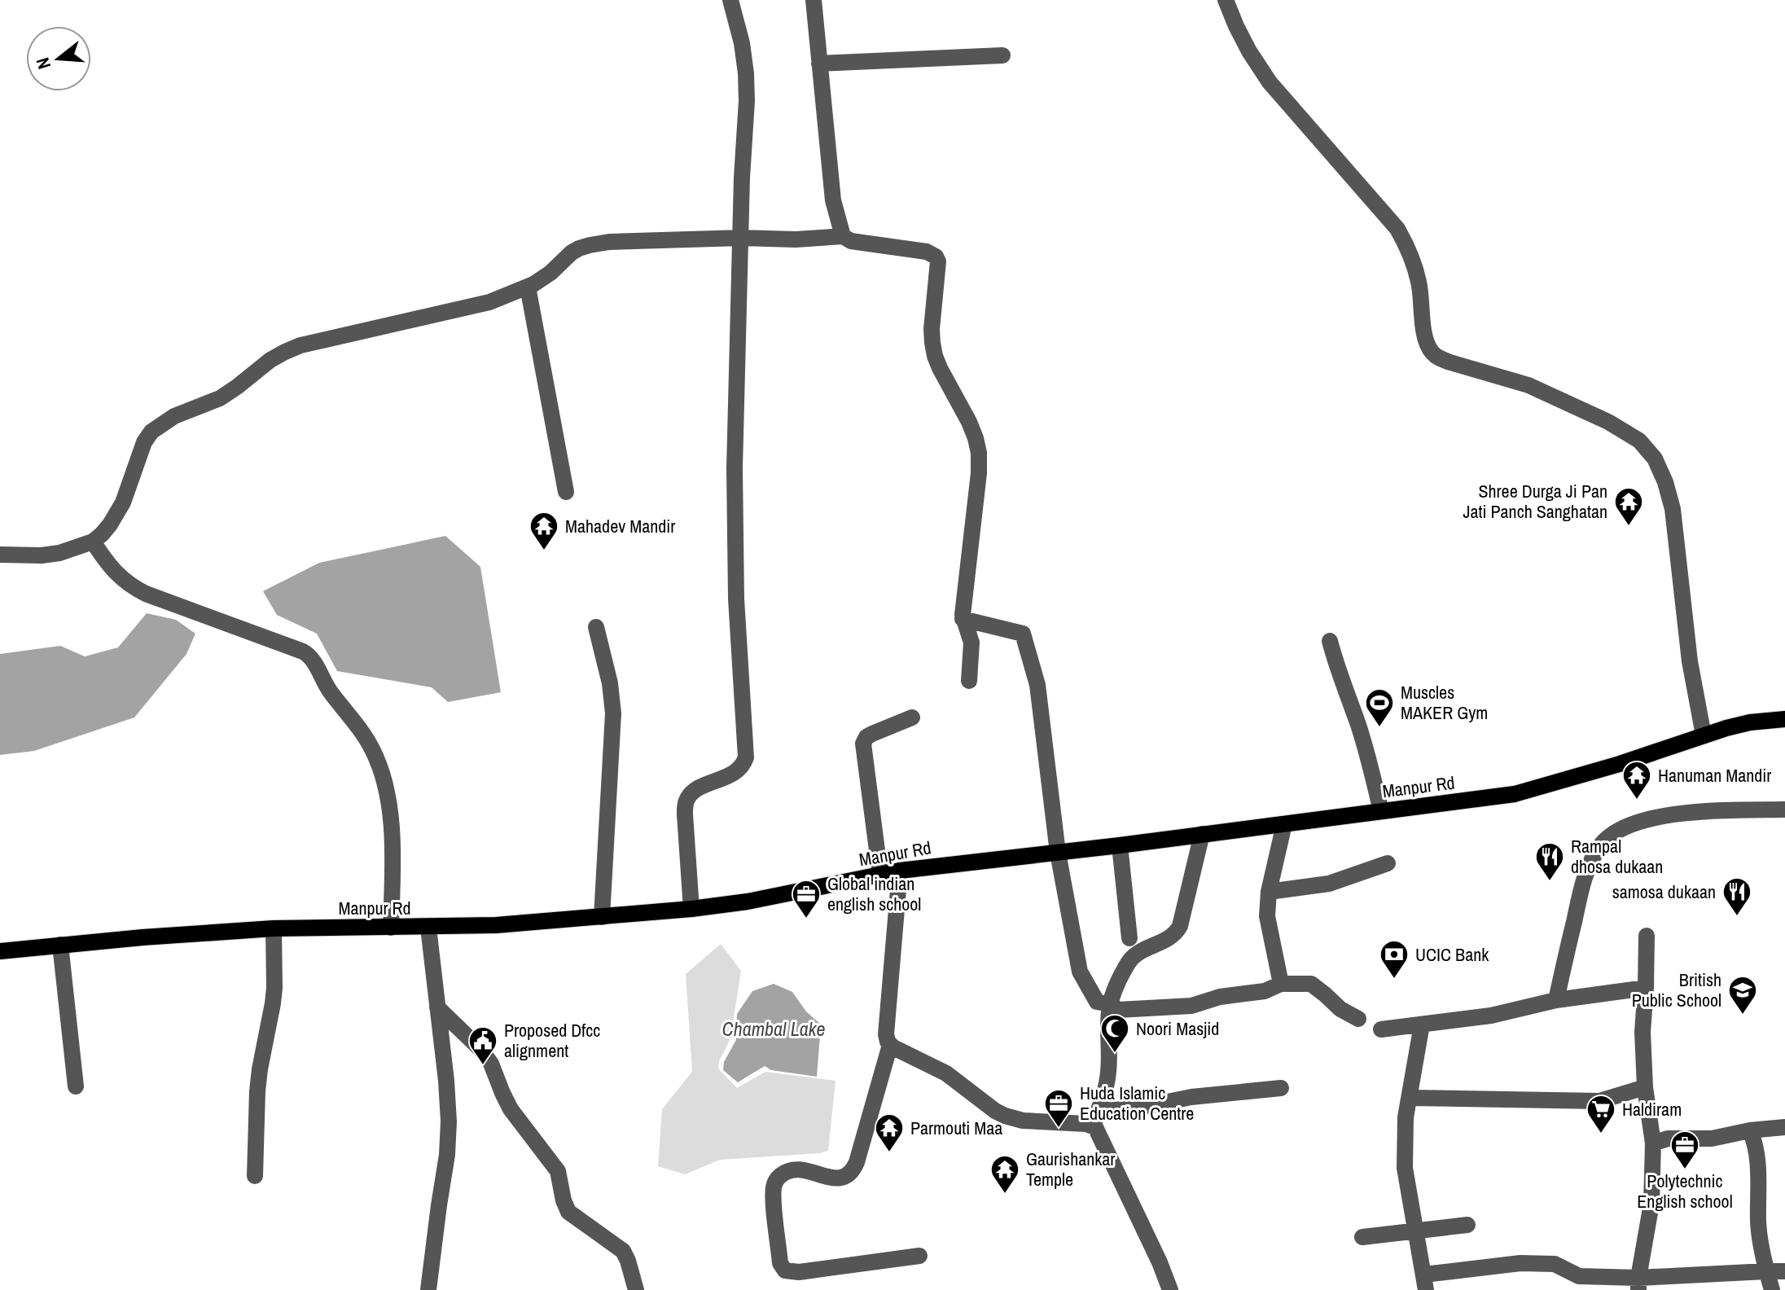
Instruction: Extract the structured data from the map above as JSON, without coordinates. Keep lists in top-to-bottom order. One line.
{"streets":{"main road":["Manpur Rd"]},"water":["Chambal Lake"],"places":{"temple":["Shree Durga Ji Pan Jati Panch Sanghatan","Mahadev Mandir","Hanuman Mandir","Parmouti Maa","Gaurishankar Temple"],"sports":["Muscles MAKER Gym"],"restaurant":["Rampal dhosa dukaan","samosa dukaan"],"office":["Global indian english school","Huda Islamic Education Centre","Polytechnic English school"],"bank":["UCIC Bank"],"school or university":["British Public School"],"mosque":["Noori Masjid"],"public building":["Proposed Dfcc alignment"],"supermarket":["Haldiram"]},"north":"left"}
